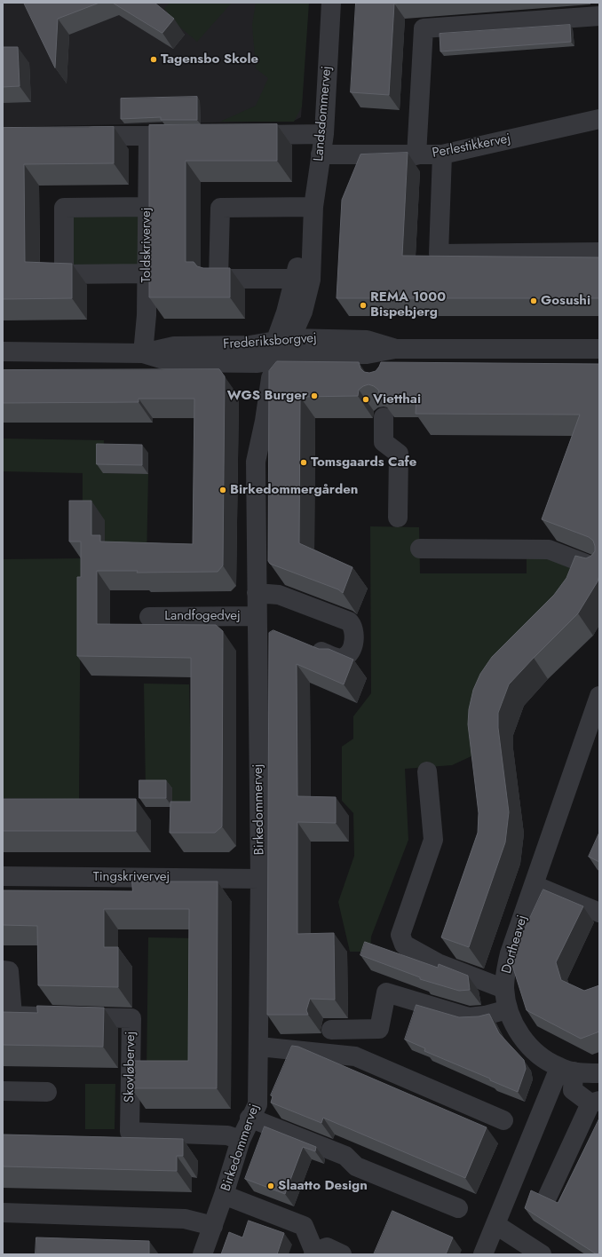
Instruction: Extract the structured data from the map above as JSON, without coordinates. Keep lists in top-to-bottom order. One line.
{"streets":{"street":["Landsdommervej","Perlestikkervej","Toldskrivervej","Frederiksborgvej","Landfogedvej","Birkedommervej","Tingskrivervej","Dortheavej","Skovløbervej"]},"crossings":[["Landsdommervej","Perlestikkervej"],["Landsdommervej","Frederiksborgvej"],["Landsdommervej","Birkedommervej"],["Toldskrivervej","Frederiksborgvej"],["Frederiksborgvej","Birkedommervej"],["Landfogedvej","Birkedommervej"],["Birkedommervej","Tingskrivervej"],["Birkedommervej","Skovløbervej"]],"places":["Tagensbo Skole","Gosushi","REMA 1000 Bispebjerg","WGS Burger","Vietthai","Tomsgaards Cafe","Birkedommergården","Slaatto Design"]}
